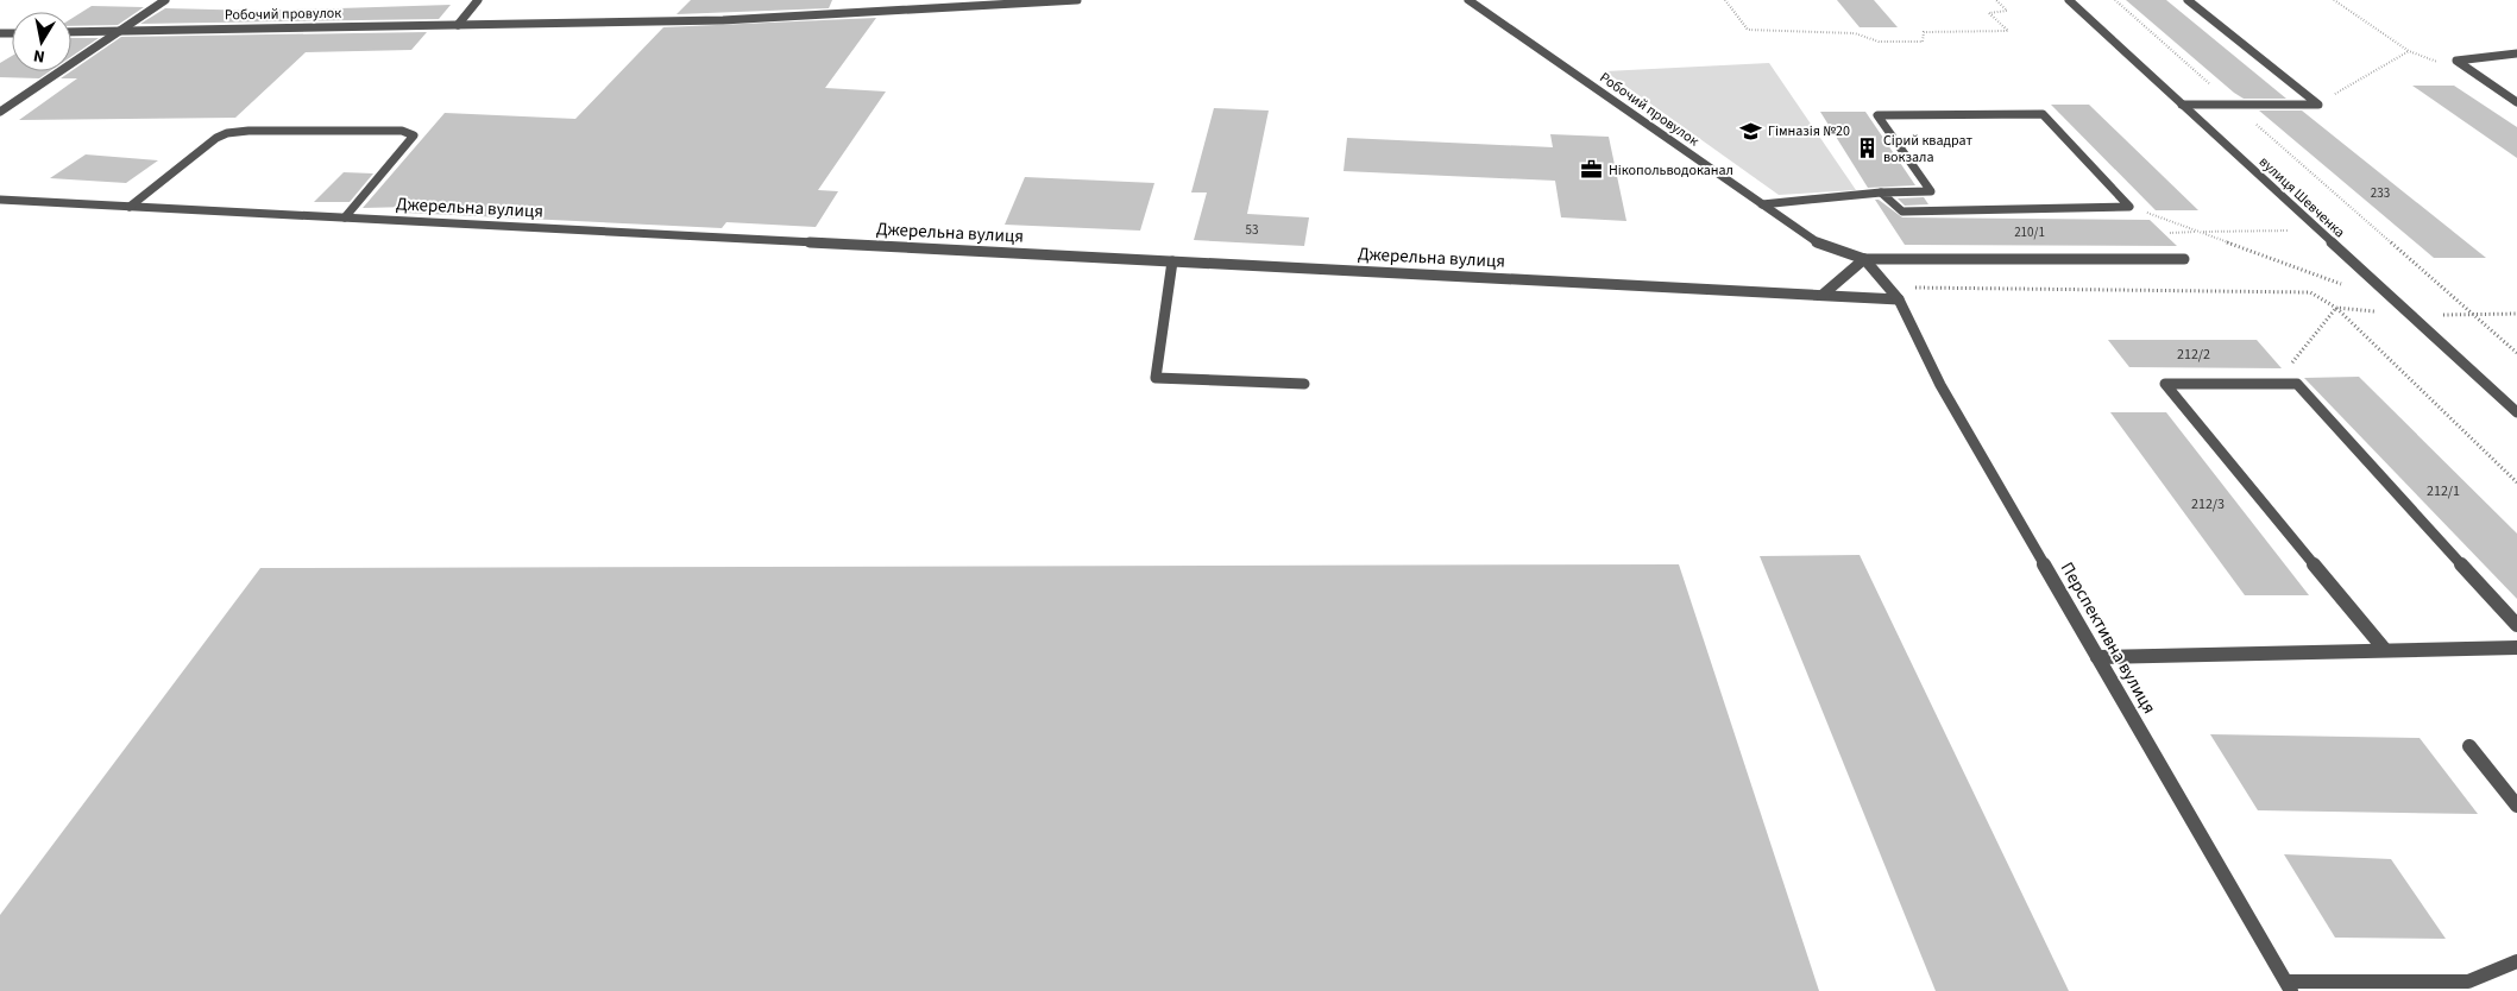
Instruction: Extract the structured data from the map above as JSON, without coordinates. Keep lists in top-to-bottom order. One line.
{"streets":{"street":["Робочий провулок","вулиця Шевченка","Джерельна вулиця","Перспективна вулиця"]},"crossings":[["Джерельна вулиця","Перспективна вулиця"]],"places":{"school or university":["Гімназія №20"],"building":["Сірий квадрат вокзала"],"office":["Нікопольводоканал"]},"house_numbers":["233","53","210/1","212/2","212/1","212/3"],"north":"bottom"}
